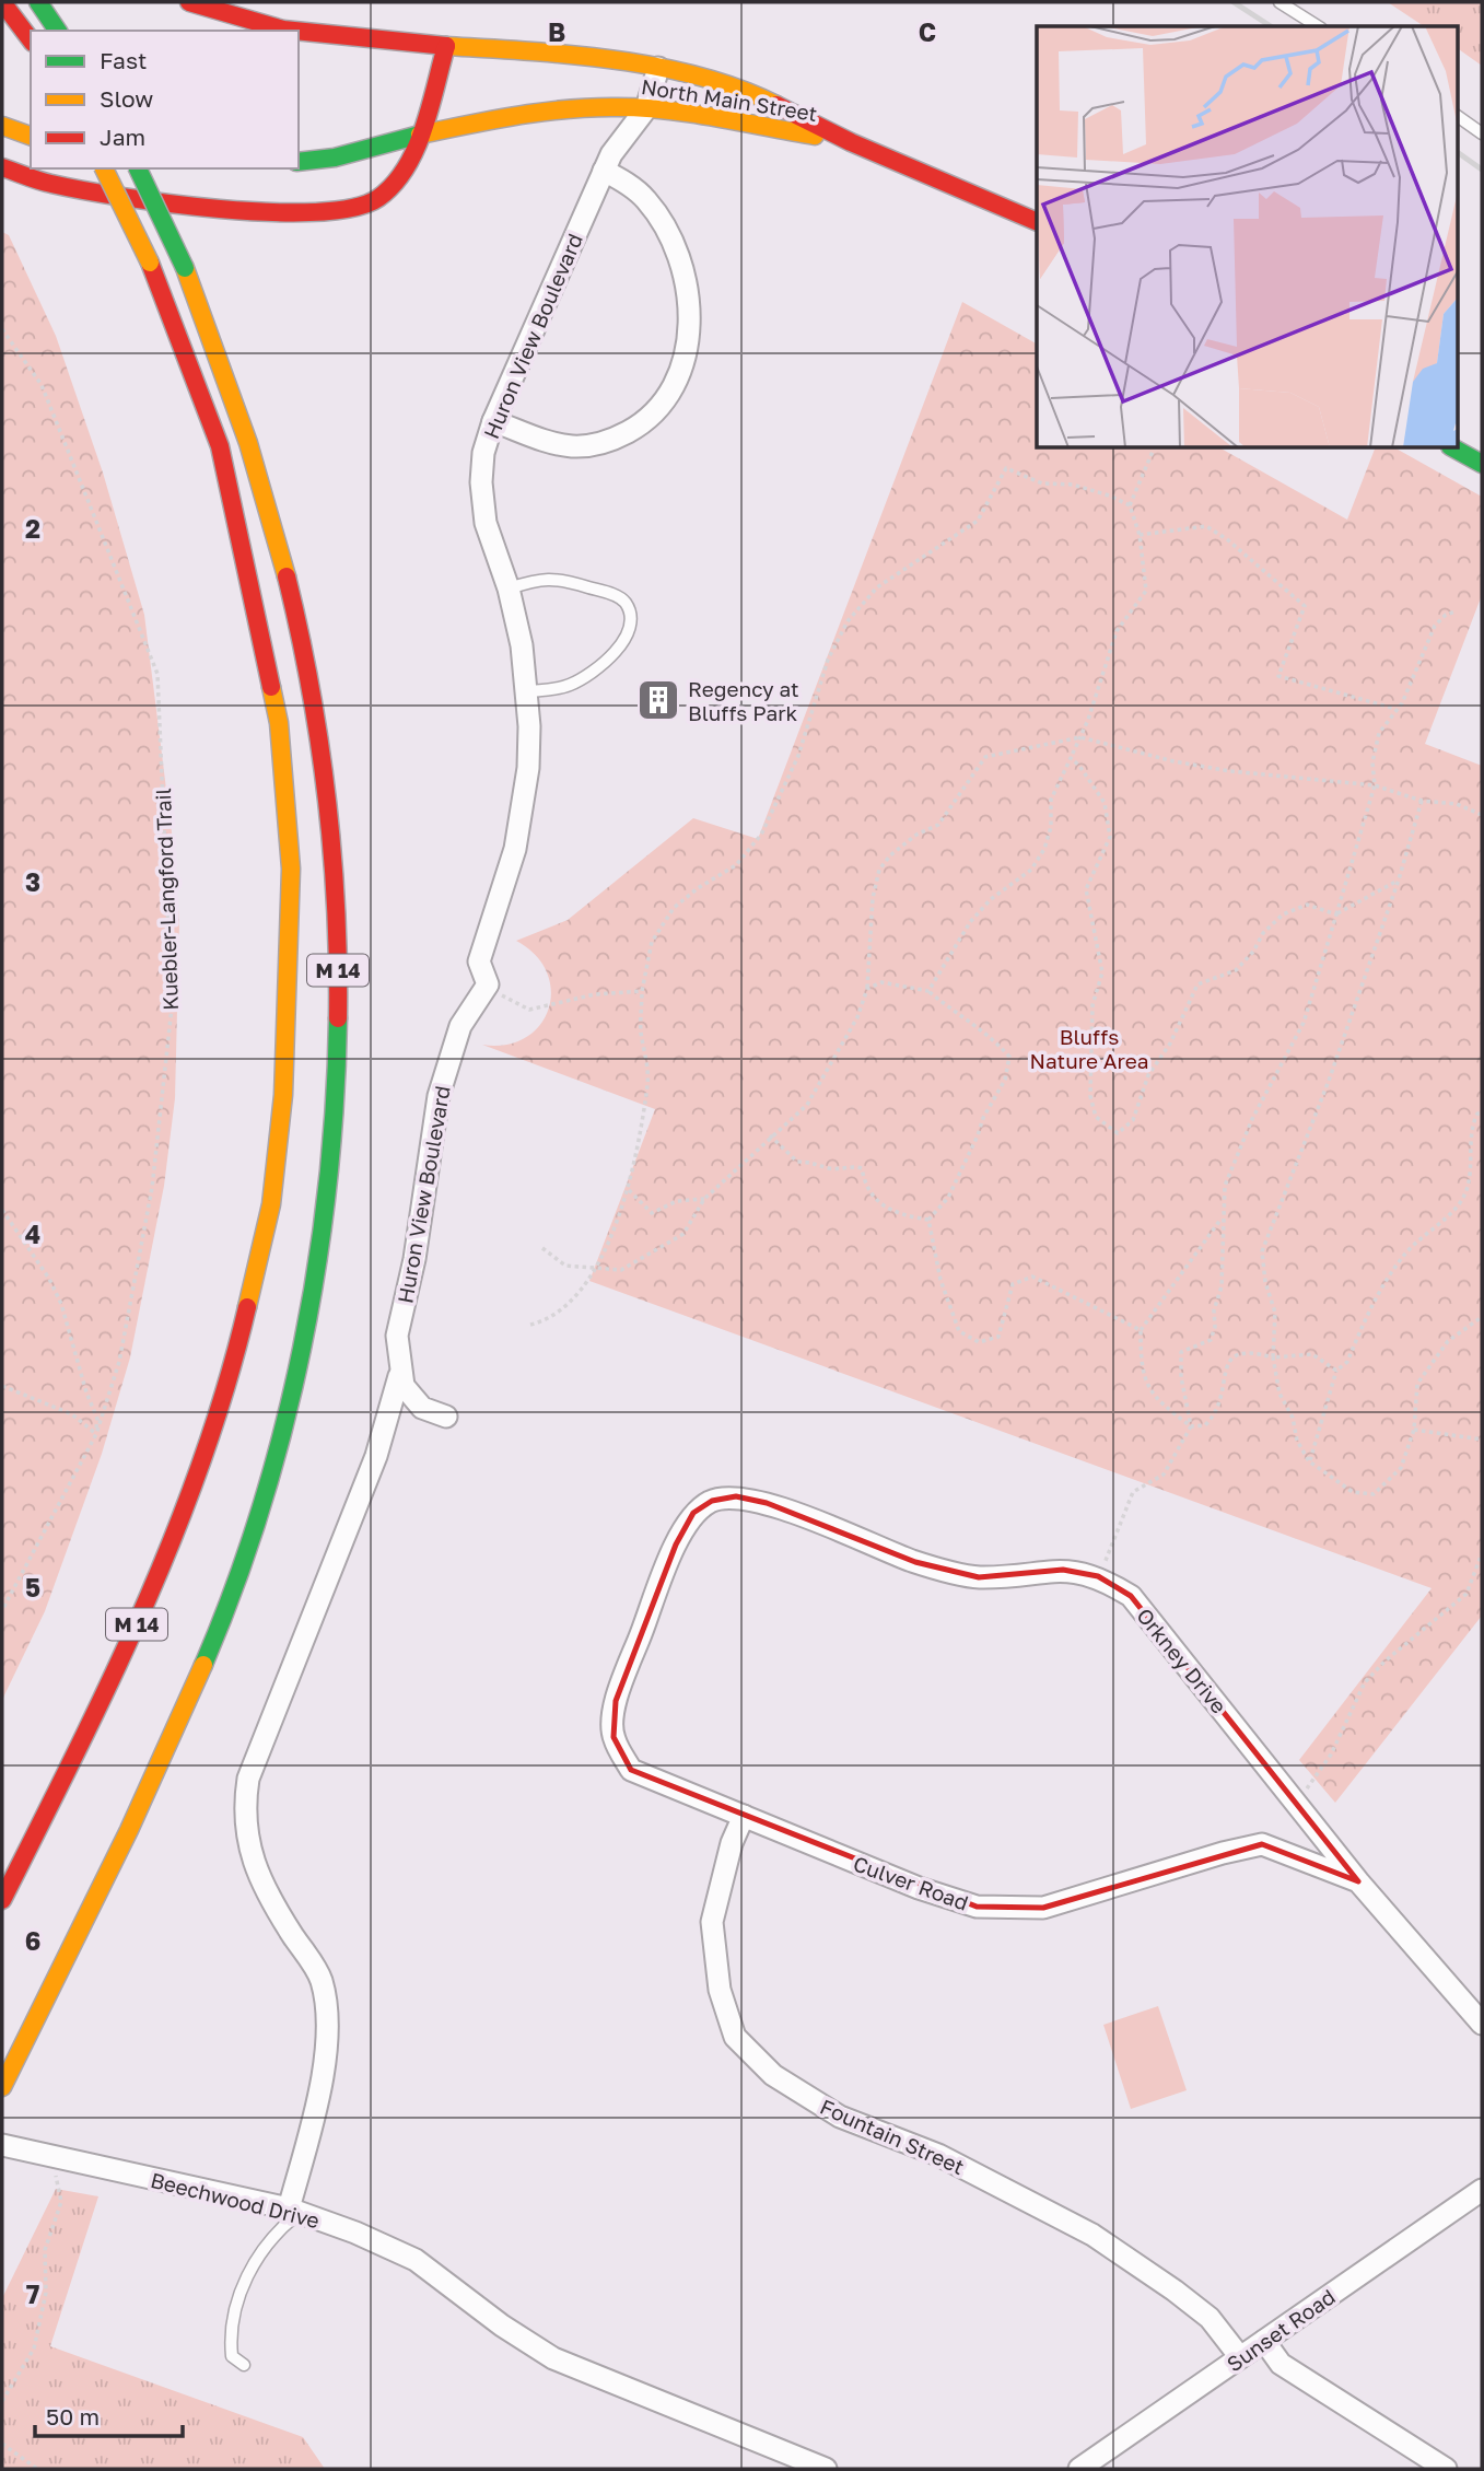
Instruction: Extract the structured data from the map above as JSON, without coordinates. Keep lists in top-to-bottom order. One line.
{"streets":{"main road":["North Main Street","M 14"],"street":["Huron View Boulevard","Orkney Drive","Culver Road","Fountain Street","Beechwood Drive","Sunset Road"],"path":["Kuebler-Langford Trail"]},"crossings":[["North Main Street","Huron View Boulevard"],["Huron View Boulevard","Beechwood Drive"],["Orkney Drive","Culver Road"],["Culver Road","Fountain Street"],["Fountain Street","Sunset Road"]],"parks":["Bluffs Nature Area"],"places":{"building":["Regency at Bluffs Park"]},"legend":["Fast","Slow","Jam"],"scale_bar":"50 m","grid":{"columns":["B","C"],"rows":["2","3","4","5","6","7"]}}
